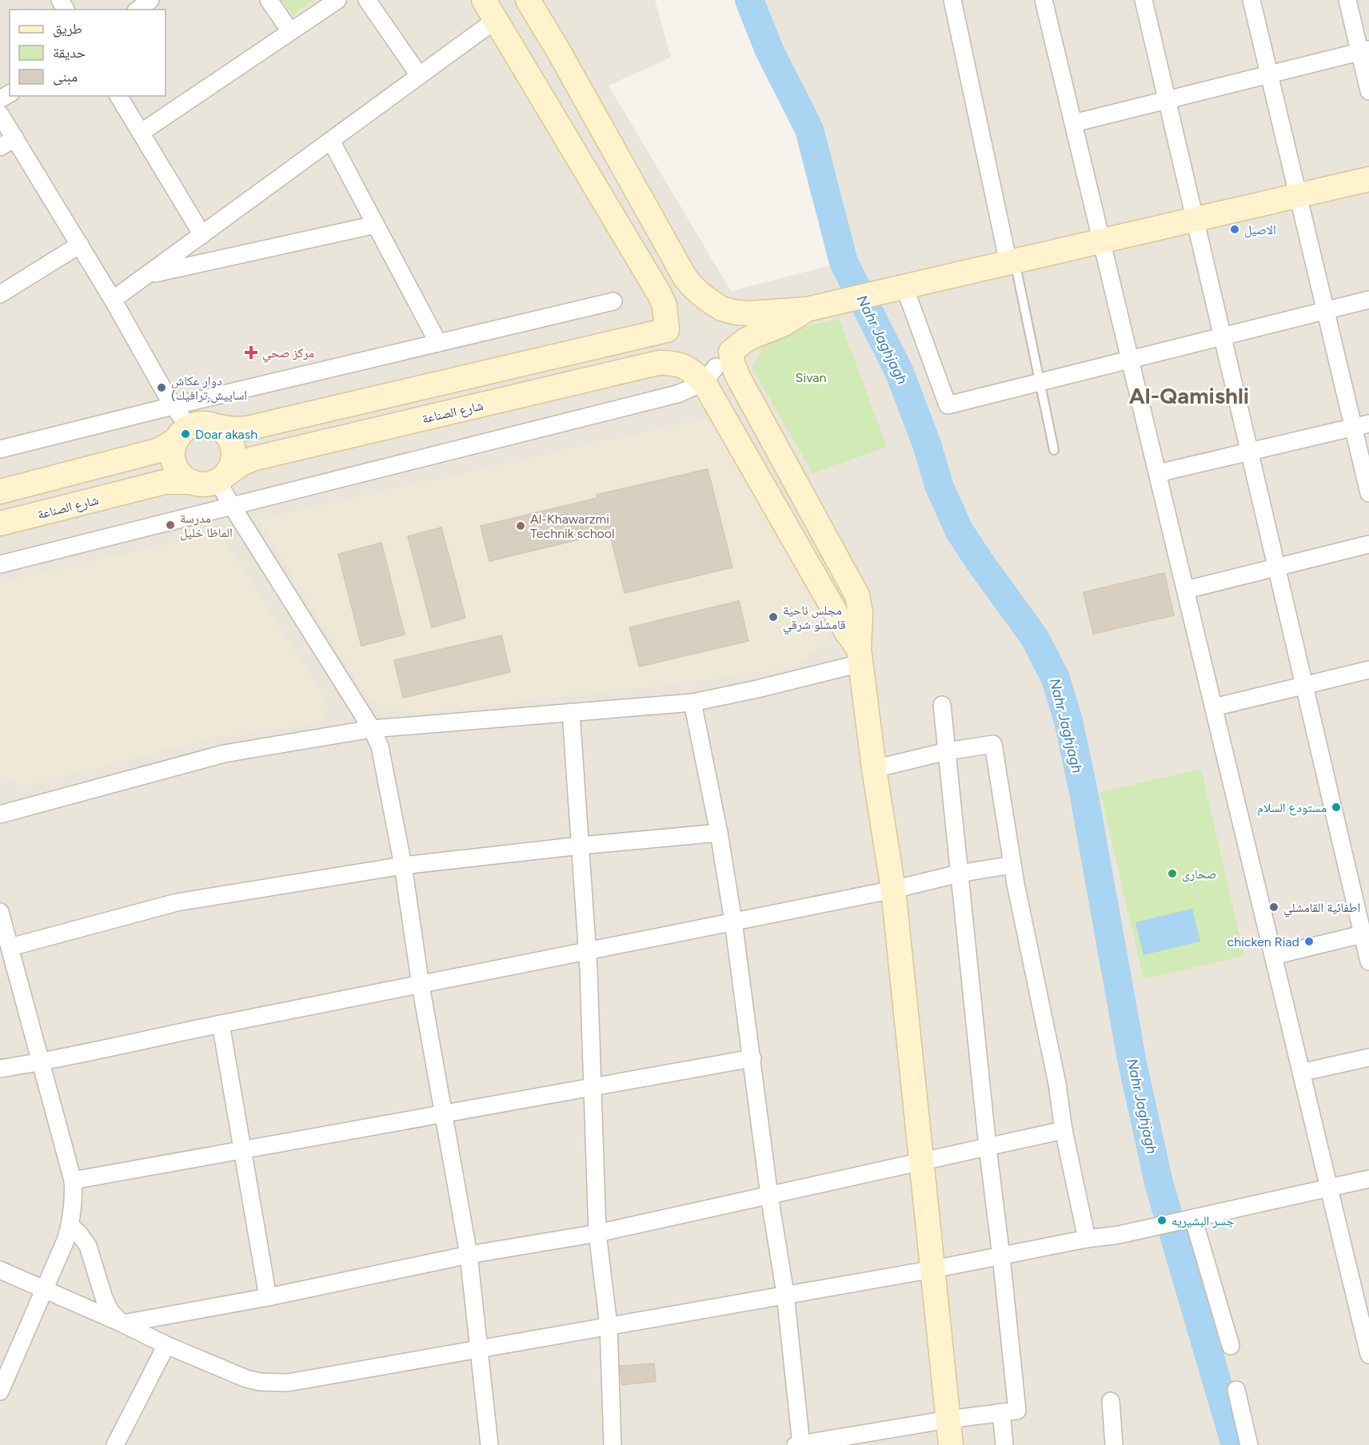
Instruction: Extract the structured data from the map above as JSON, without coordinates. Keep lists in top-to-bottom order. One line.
{"streets":{"street":["شارع الصناعة"]},"districts":["Al-Qamishli"],"water":["Nahr Jaghjagh"],"parks":["Sivan"],"places":{"other":["الاصيل","دوار عكاش (اساييش٫ترافيك","Doar akash","مدرسة الماظا خليل","Al-Khawarzmi Technik school","مجلس ناحية قامشلو شرقي","مستودع السلام","صحارى","اطفائية القامشلي","chicken Riad","جسر البشيريه"],"health":["مركز صحي"]},"legend":["طريق","حديقة","مبنى"]}
